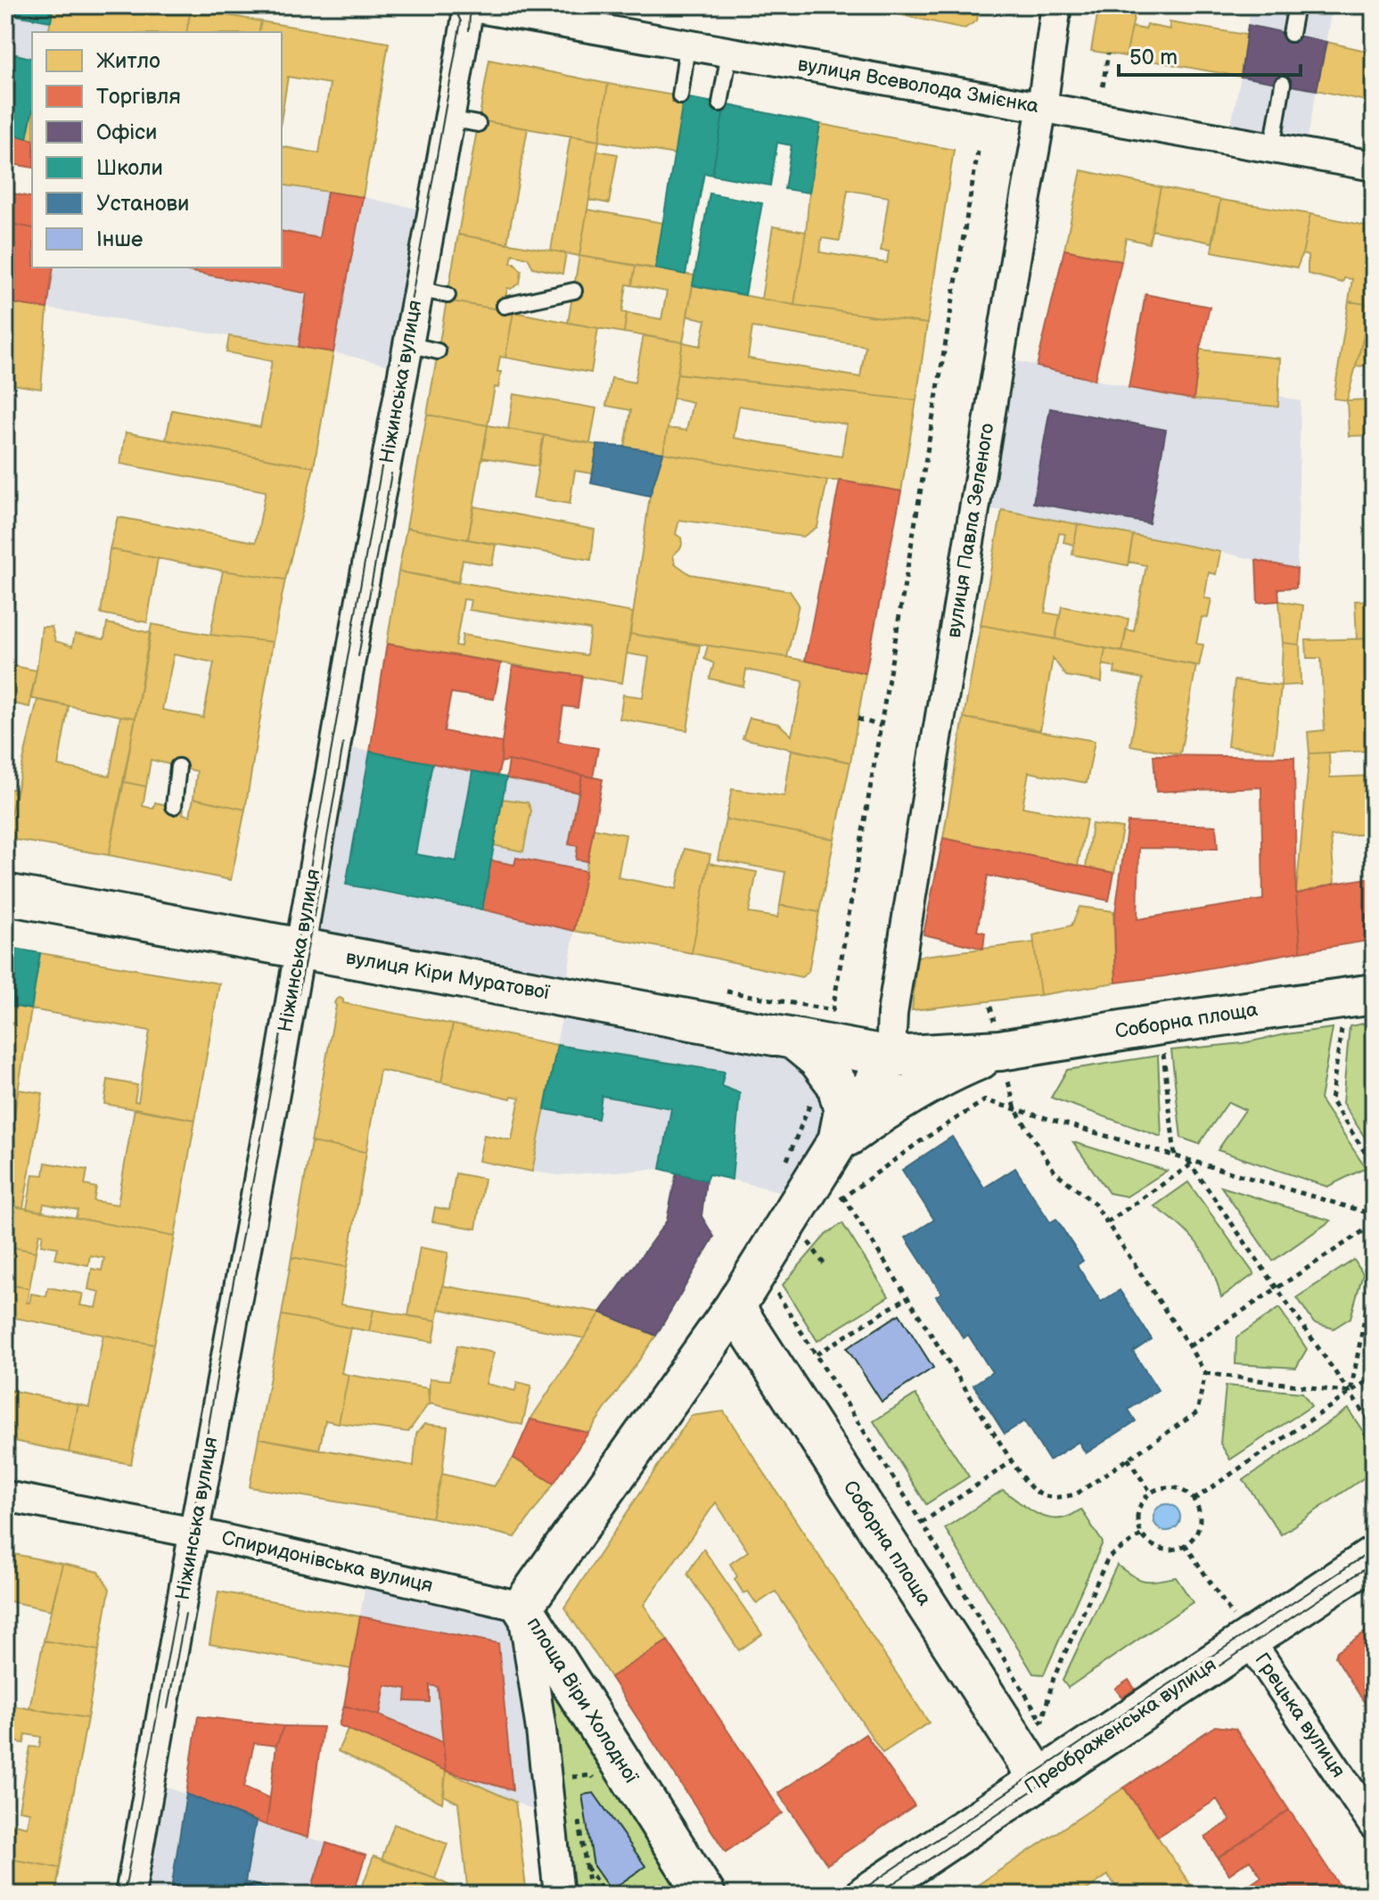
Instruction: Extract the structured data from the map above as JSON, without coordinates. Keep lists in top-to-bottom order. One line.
{"streets":{"street":["вулиця Всеволода Змієнка","Ніжинська вулиця","вулиця Павла Зеленого","вулиця Кіри Муратової","Соборна площа","Спиридонівська вулиця","площа Віри Холодної","Грецька вулиця","Преображенська вулиця"]},"crossings":[["вулиця Всеволода Змієнка","Ніжинська вулиця"],["вулиця Всеволода Змієнка","вулиця Павла Зеленого"],["Ніжинська вулиця","вулиця Кіри Муратової"],["Ніжинська вулиця","Спиридонівська вулиця"],["вулиця Павла Зеленого","вулиця Кіри Муратової"],["вулиця Павла Зеленого","Соборна площа"],["вулиця Кіри Муратової","Соборна площа"],["Соборна площа","Спиридонівська вулиця"],["Соборна площа","площа Віри Холодної"],["Соборна площа","Преображенська вулиця"],["Спиридонівська вулиця","площа Віри Холодної"],["Грецька вулиця","Преображенська вулиця"]],"legend":["Житло","Торгівля","Офіси","Школи","Установи","Інше"],"scale_bar":"50 m"}
